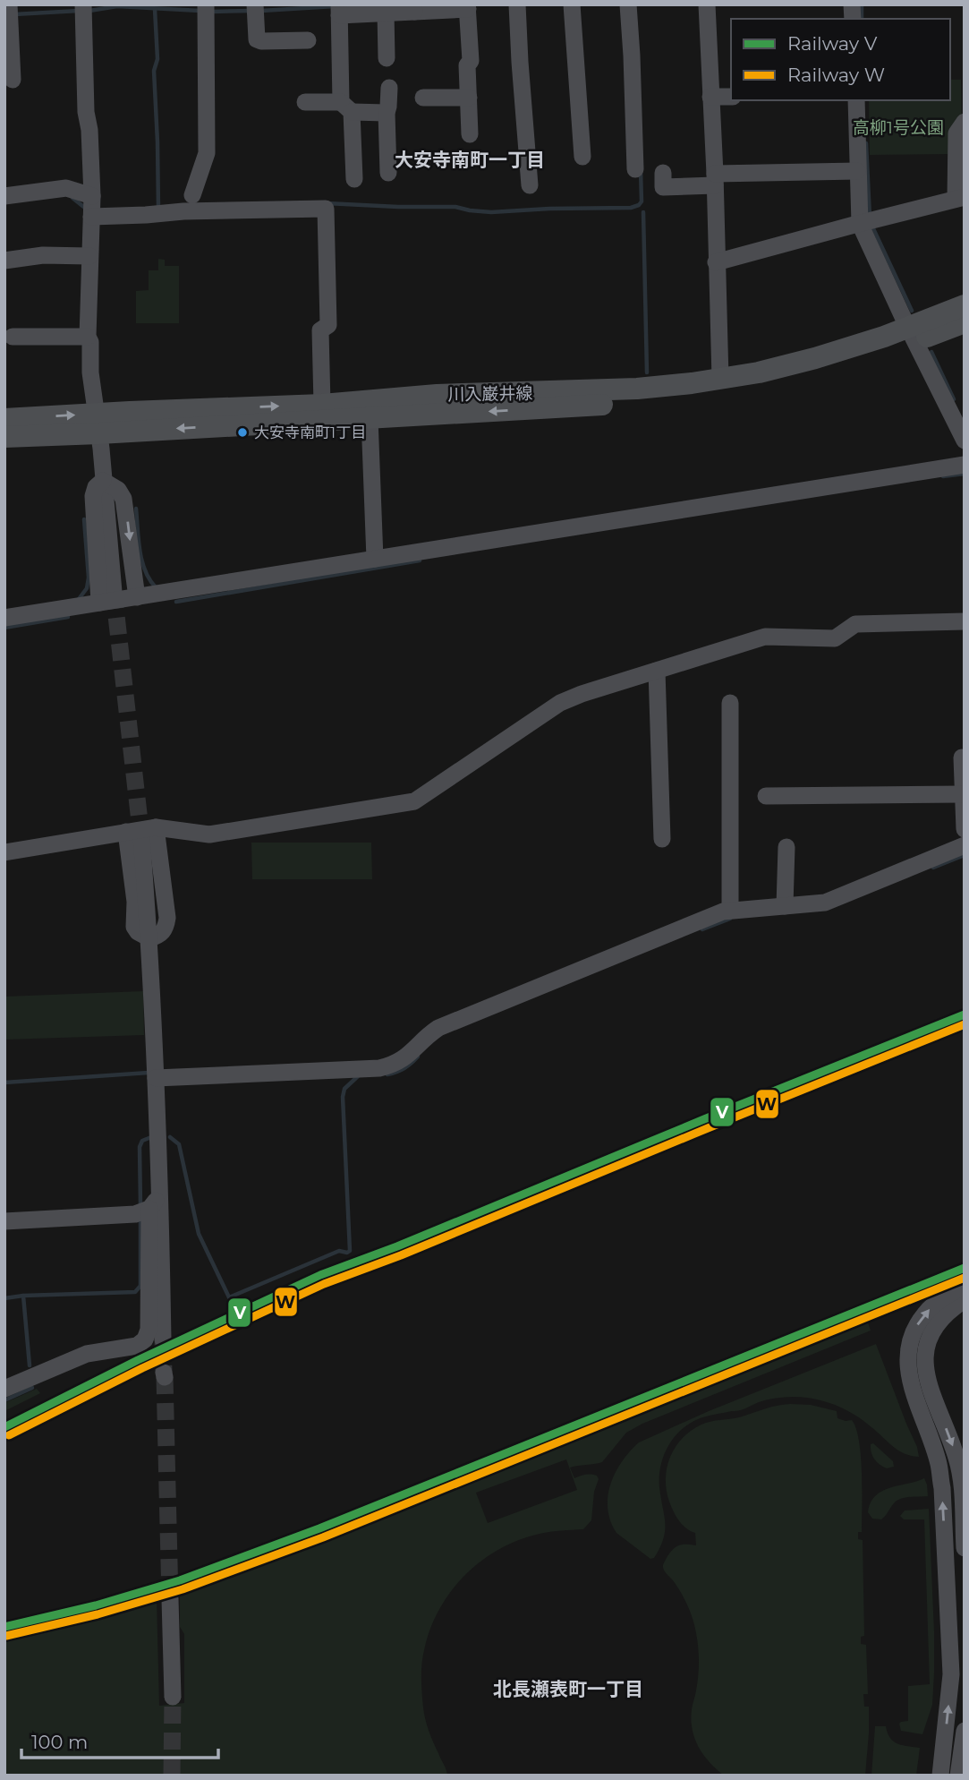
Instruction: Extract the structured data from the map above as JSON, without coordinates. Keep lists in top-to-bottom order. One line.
{"streets":{"main road":["川入巌井線"]},"districts":["大安寺南町一丁目","北長瀬表町一丁目"],"parks":["高柳1号公園"],"places":["大安寺南町1丁目"],"lines":["rail line V","rail line W"],"legend":["Railway V","Railway W"],"scale_bar":"100 m"}
